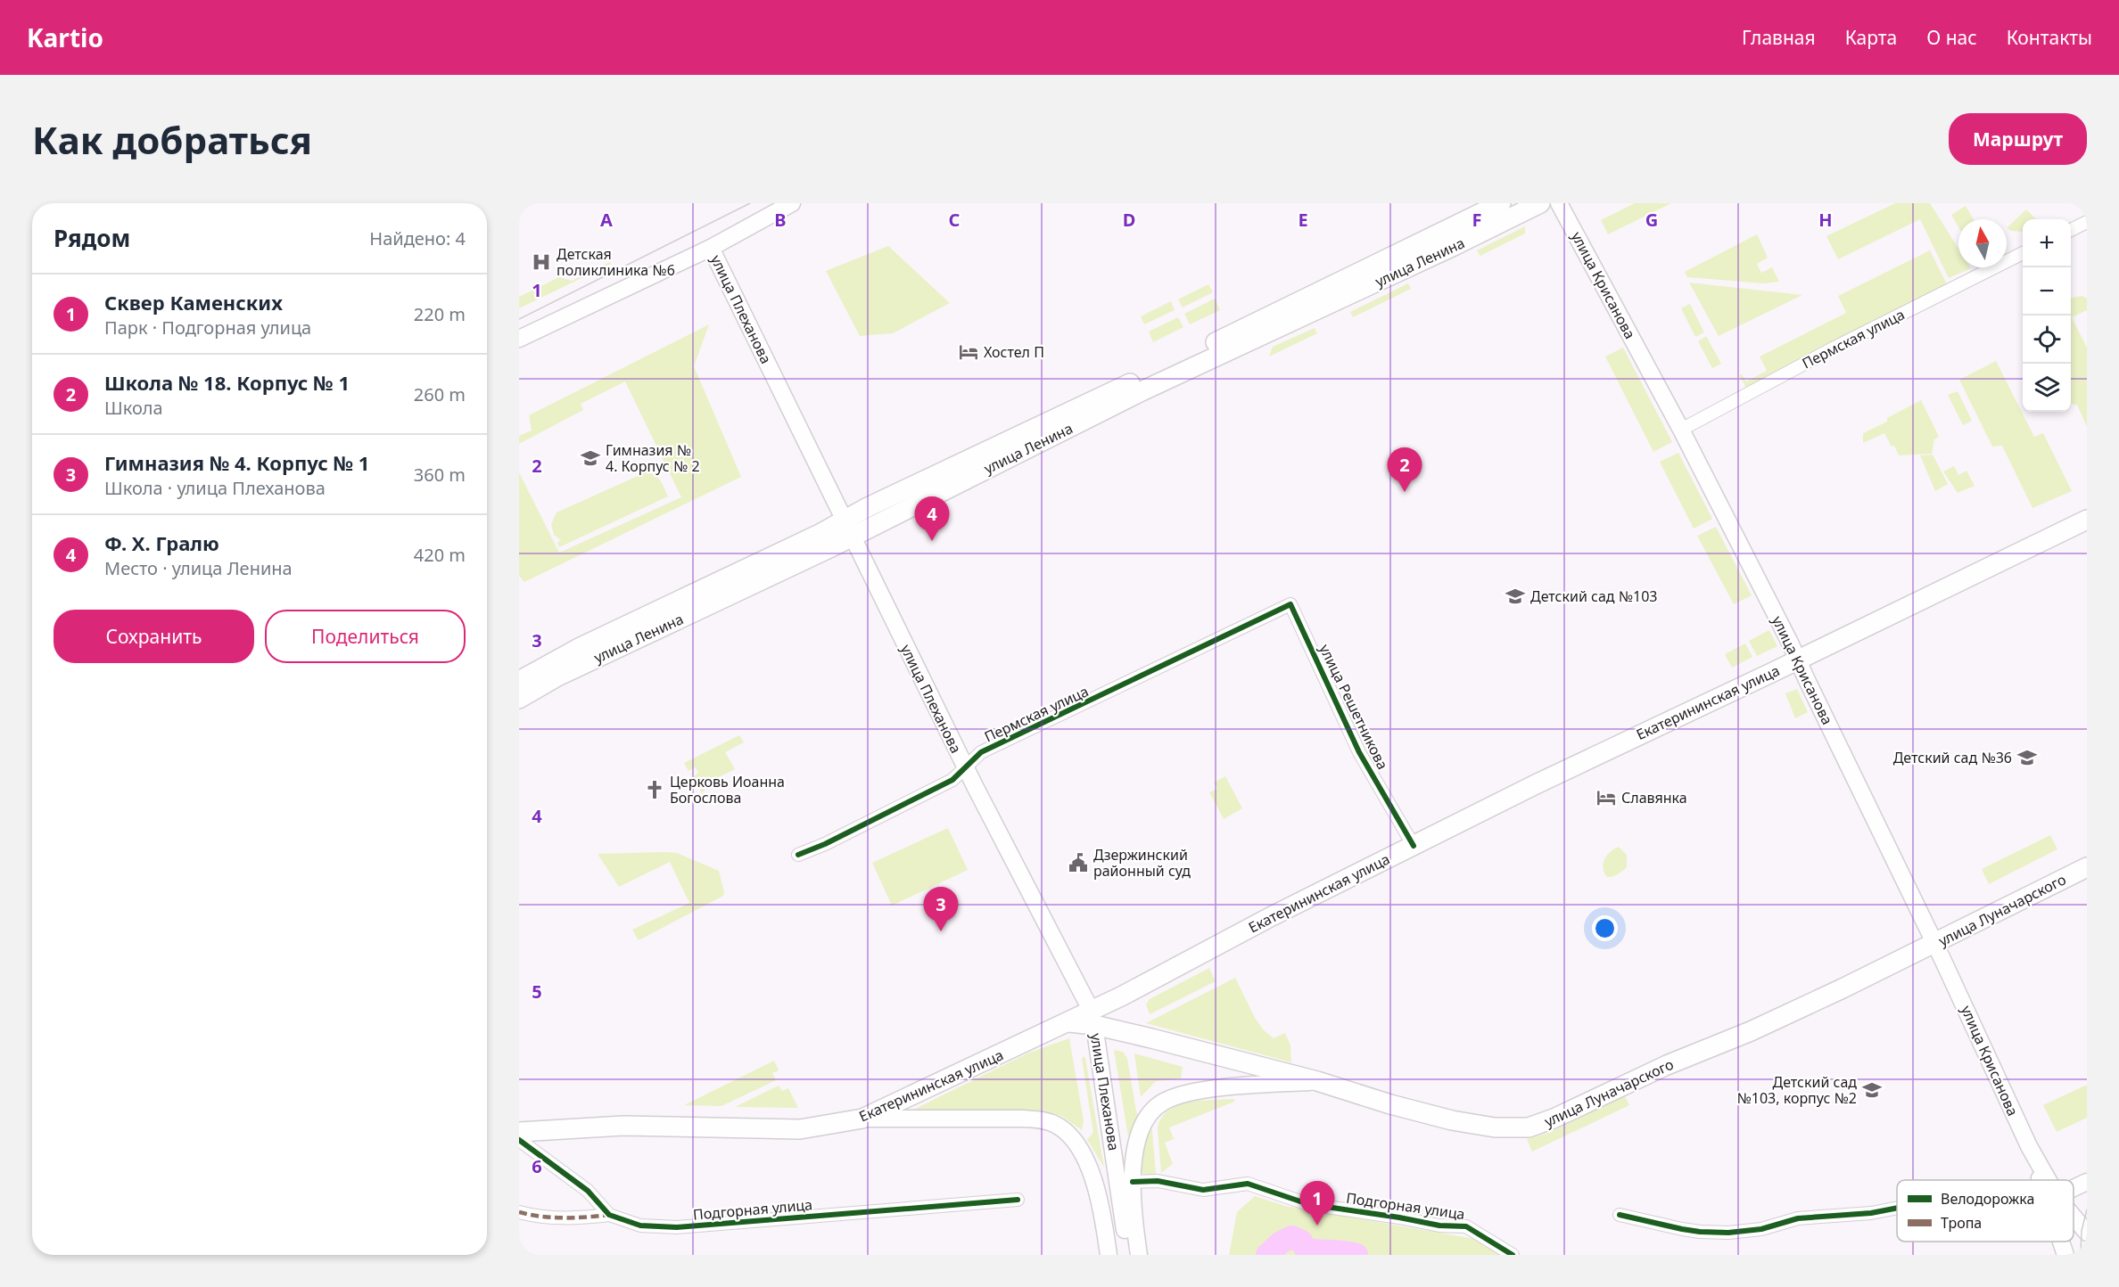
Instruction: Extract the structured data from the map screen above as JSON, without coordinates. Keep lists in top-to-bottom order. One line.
{"streets":{"main road":["улица Ленина","улица Крисанова","улица Плеханова","Екатерининская улица","улица Луначарского"],"street":["Пермская улица","улица Решетникова","Подгорная улица"]},"crossings":[["улица Ленина","улица Плеханова"],["улица Крисанова","Пермская улица"],["улица Крисанова","Екатерининская улица"],["улица Крисанова","улица Луначарского"],["улица Плеханова","Пермская улица"],["улица Плеханова","Екатерининская улица"],["улица Плеханова","улица Луначарского"],["Пермская улица","улица Решетникова"],["Екатерининская улица","улица Решетникова"],["Екатерининская улица","улица Луначарского"]],"places":{"hospital":["Детская поликлиника №6"],"hotel":["Хостел П","Славянка"],"school or university":["Гимназия № 4. Корпус № 2","Детский сад №103","Детский сад №36","Детский сад №103, корпус №2"],"church":["Церковь Иоанна Богослова"],"public building":["Дзержинский районный суд"]},"legend":["Велодорожка","Тропа"],"north":"top","page":{"header":"Kartio","nav":["Главная","Карта","О нас","Контакты"],"buttons":["Маршрут",["Сохранить","Поделиться"]],"title":"Как добраться","heading":["Рядом","Найдено: 4"],"map_buttons":["+","−"],"list":[{"mark":"1","name":"Сквер Каменских","note":"Парк · Подгорная улица","value":"220 m"},{"mark":"2","name":"Школа № 18. Корпус № 1","note":"Школа","value":"260 m"},{"mark":"3","name":"Гимназия № 4. Корпус № 1","note":"Школа · улица Плеханова","value":"360 m"},{"mark":"4","name":"Ф. Х. Гралю","note":"Место · улица Ленина","value":"420 m"}],"pins":["2","4","3","1"]},"grid":{"columns":["A","B","C","D","E","F","G","H"],"rows":["1","2","3","4","5","6"]}}
